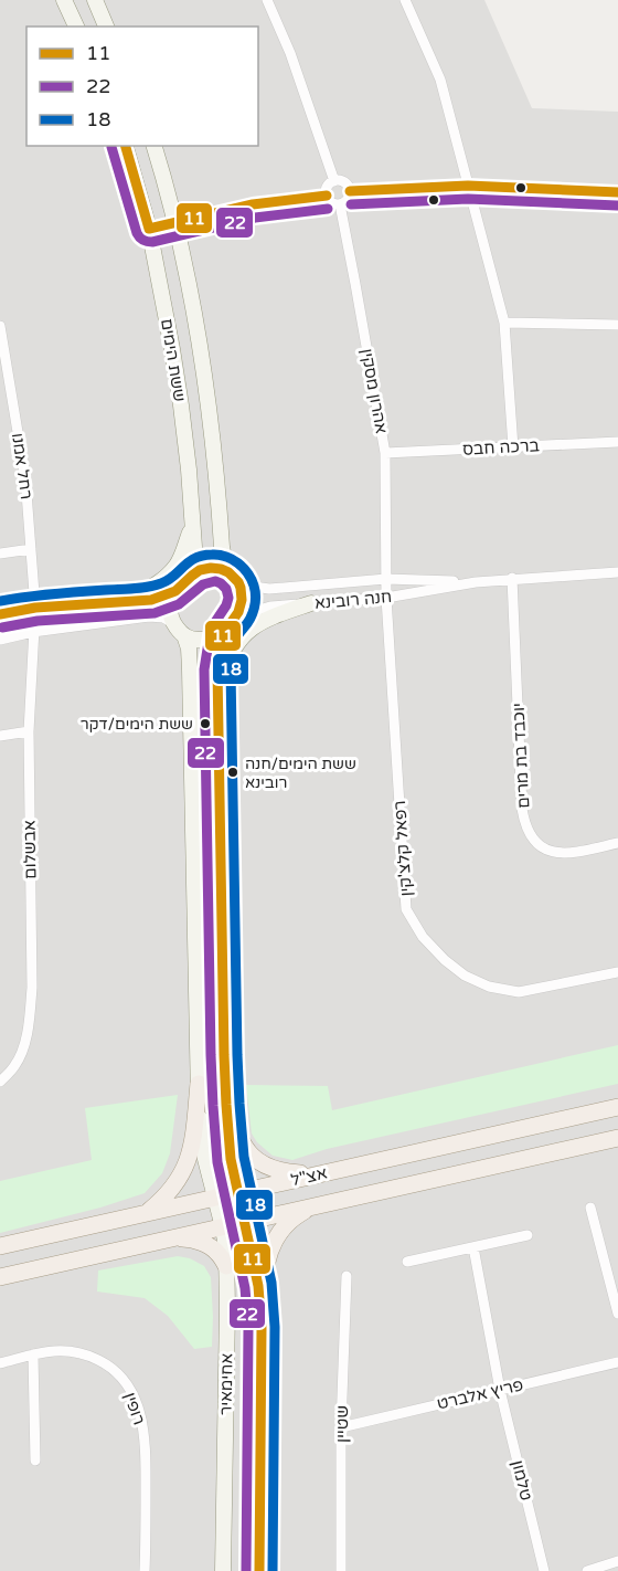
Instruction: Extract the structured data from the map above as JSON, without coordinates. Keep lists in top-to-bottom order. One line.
{"streets":{"main road":["ששת הימים","אצ\"ל","אחימאיר"],"street":["אהרון מסקין","ברכה חבס","רחל אמנו","חנה רובינא","יוכבד בת מרים","רפאל קלצ'קין","אבשלום","פריץ אלברט","רופין","שטיין","טלמון"]},"crossings":[["ששת הימים","חנה רובינא"],["אהרון מסקין","ברכה חבס"],["אהרון מסקין","חנה רובינא"],["אהרון מסקין","רפאל קלצ'קין"],["רחל אמנו","אבשלום"],["חנה רובינא","יוכבד בת מרים"],["חנה רובינא","רפאל קלצ'קין"],["אצ\"ל","אחימאיר"],["פריץ אלברט","שטיין"],["פריץ אלברט","טלמון"]],"places":["ששת הימים/דקר","ששת הימים/חנה רובינא"],"lines":["transit line 11","transit line 22","transit line 18"],"legend":["11","22","18"]}
